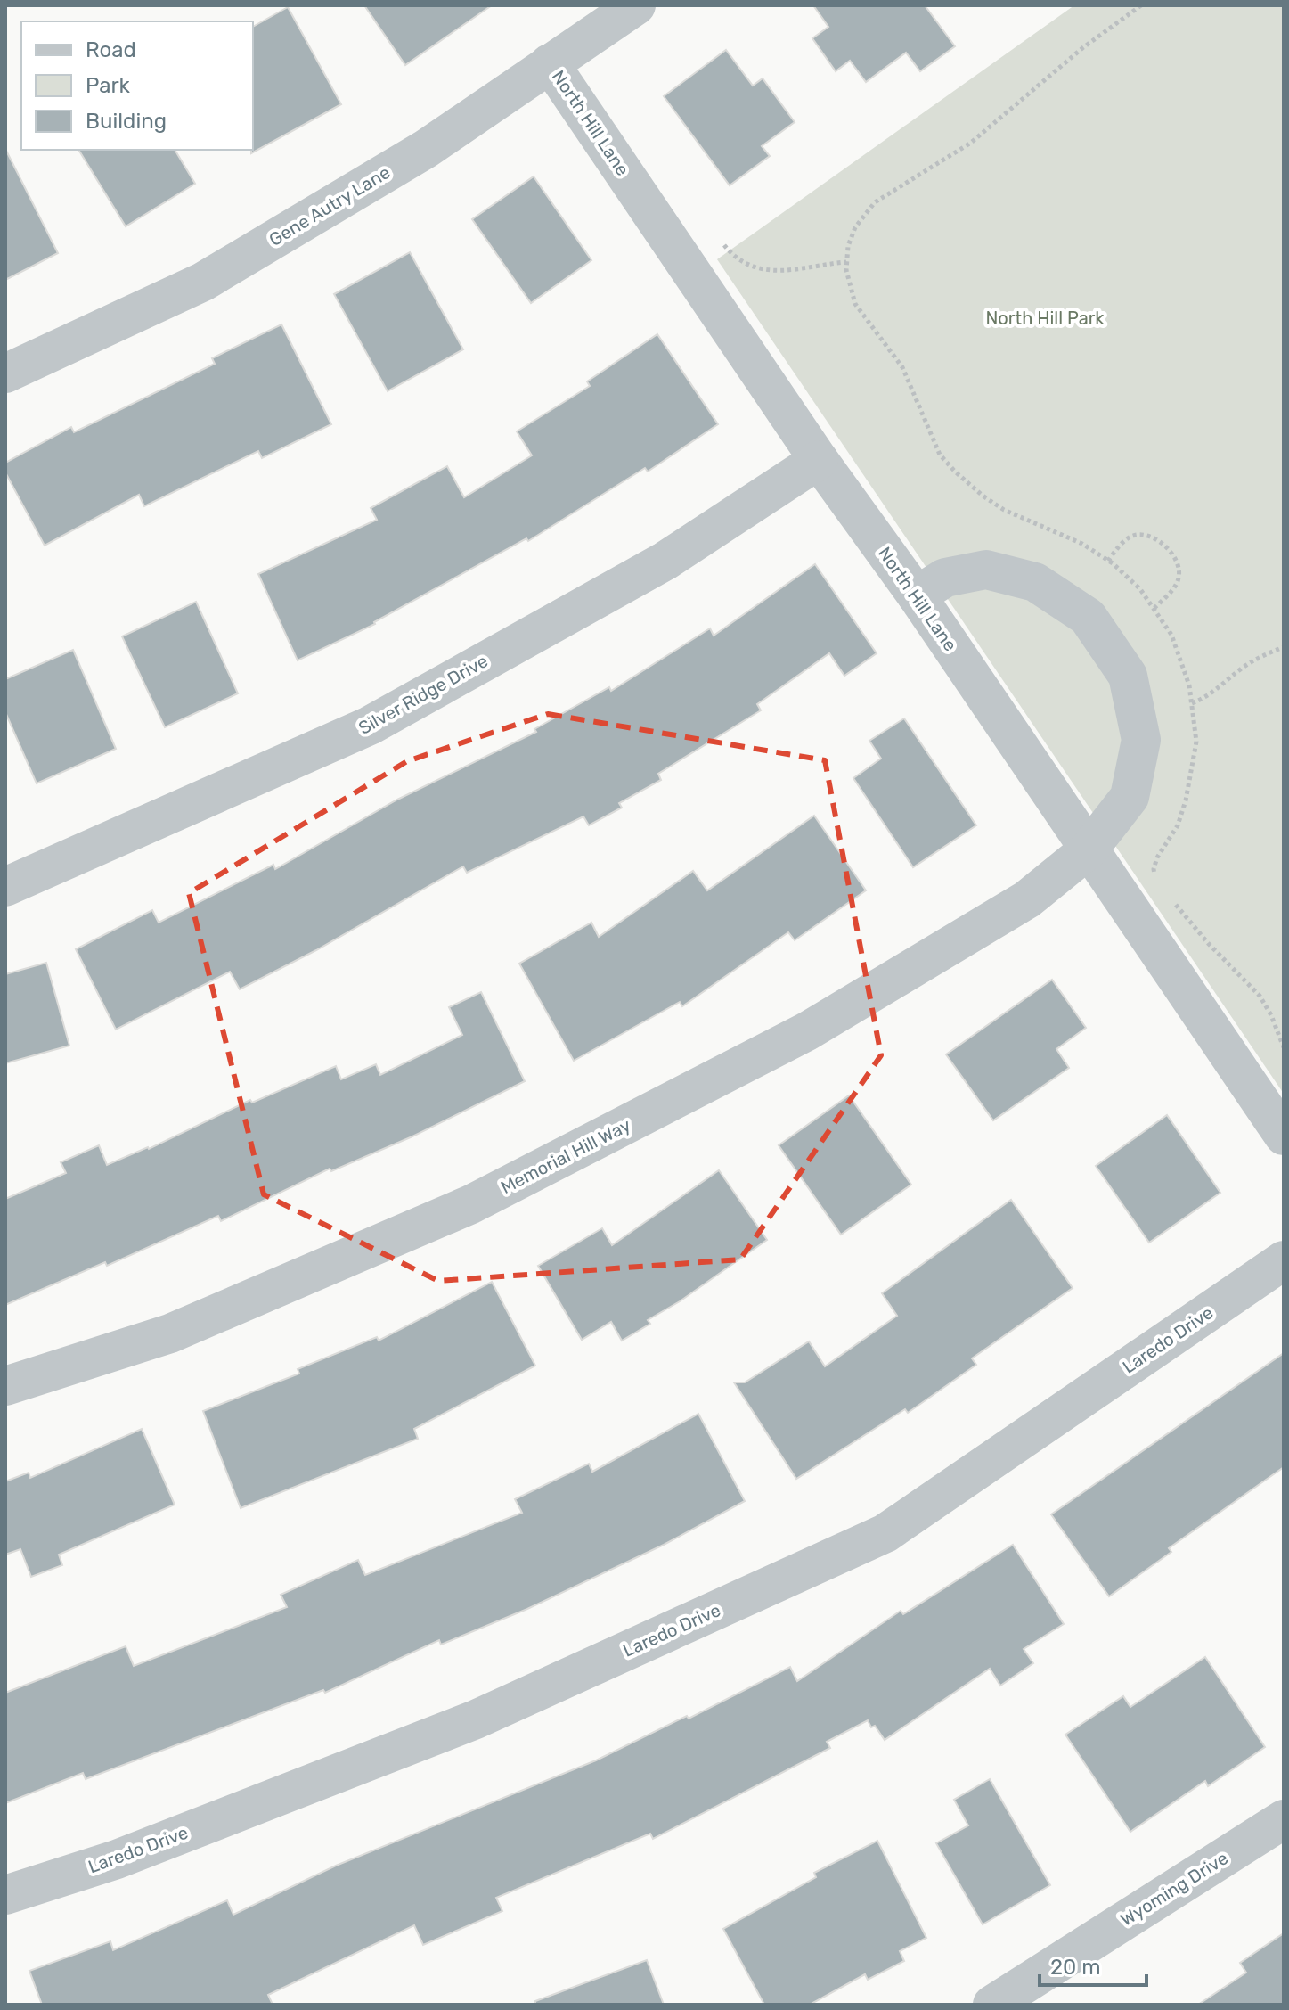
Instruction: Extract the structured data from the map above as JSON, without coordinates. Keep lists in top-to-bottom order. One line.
{"streets":{"street":["North Hill Lane","Gene Autry Lane","Silver Ridge Drive","Memorial Hill Way","Laredo Drive","Wyoming Drive"]},"crossings":[["North Hill Lane","Gene Autry Lane"],["North Hill Lane","Silver Ridge Drive"],["North Hill Lane","Memorial Hill Way"]],"parks":["North Hill Park"],"legend":["Road","Park","Building"],"scale_bar":"20 m"}
